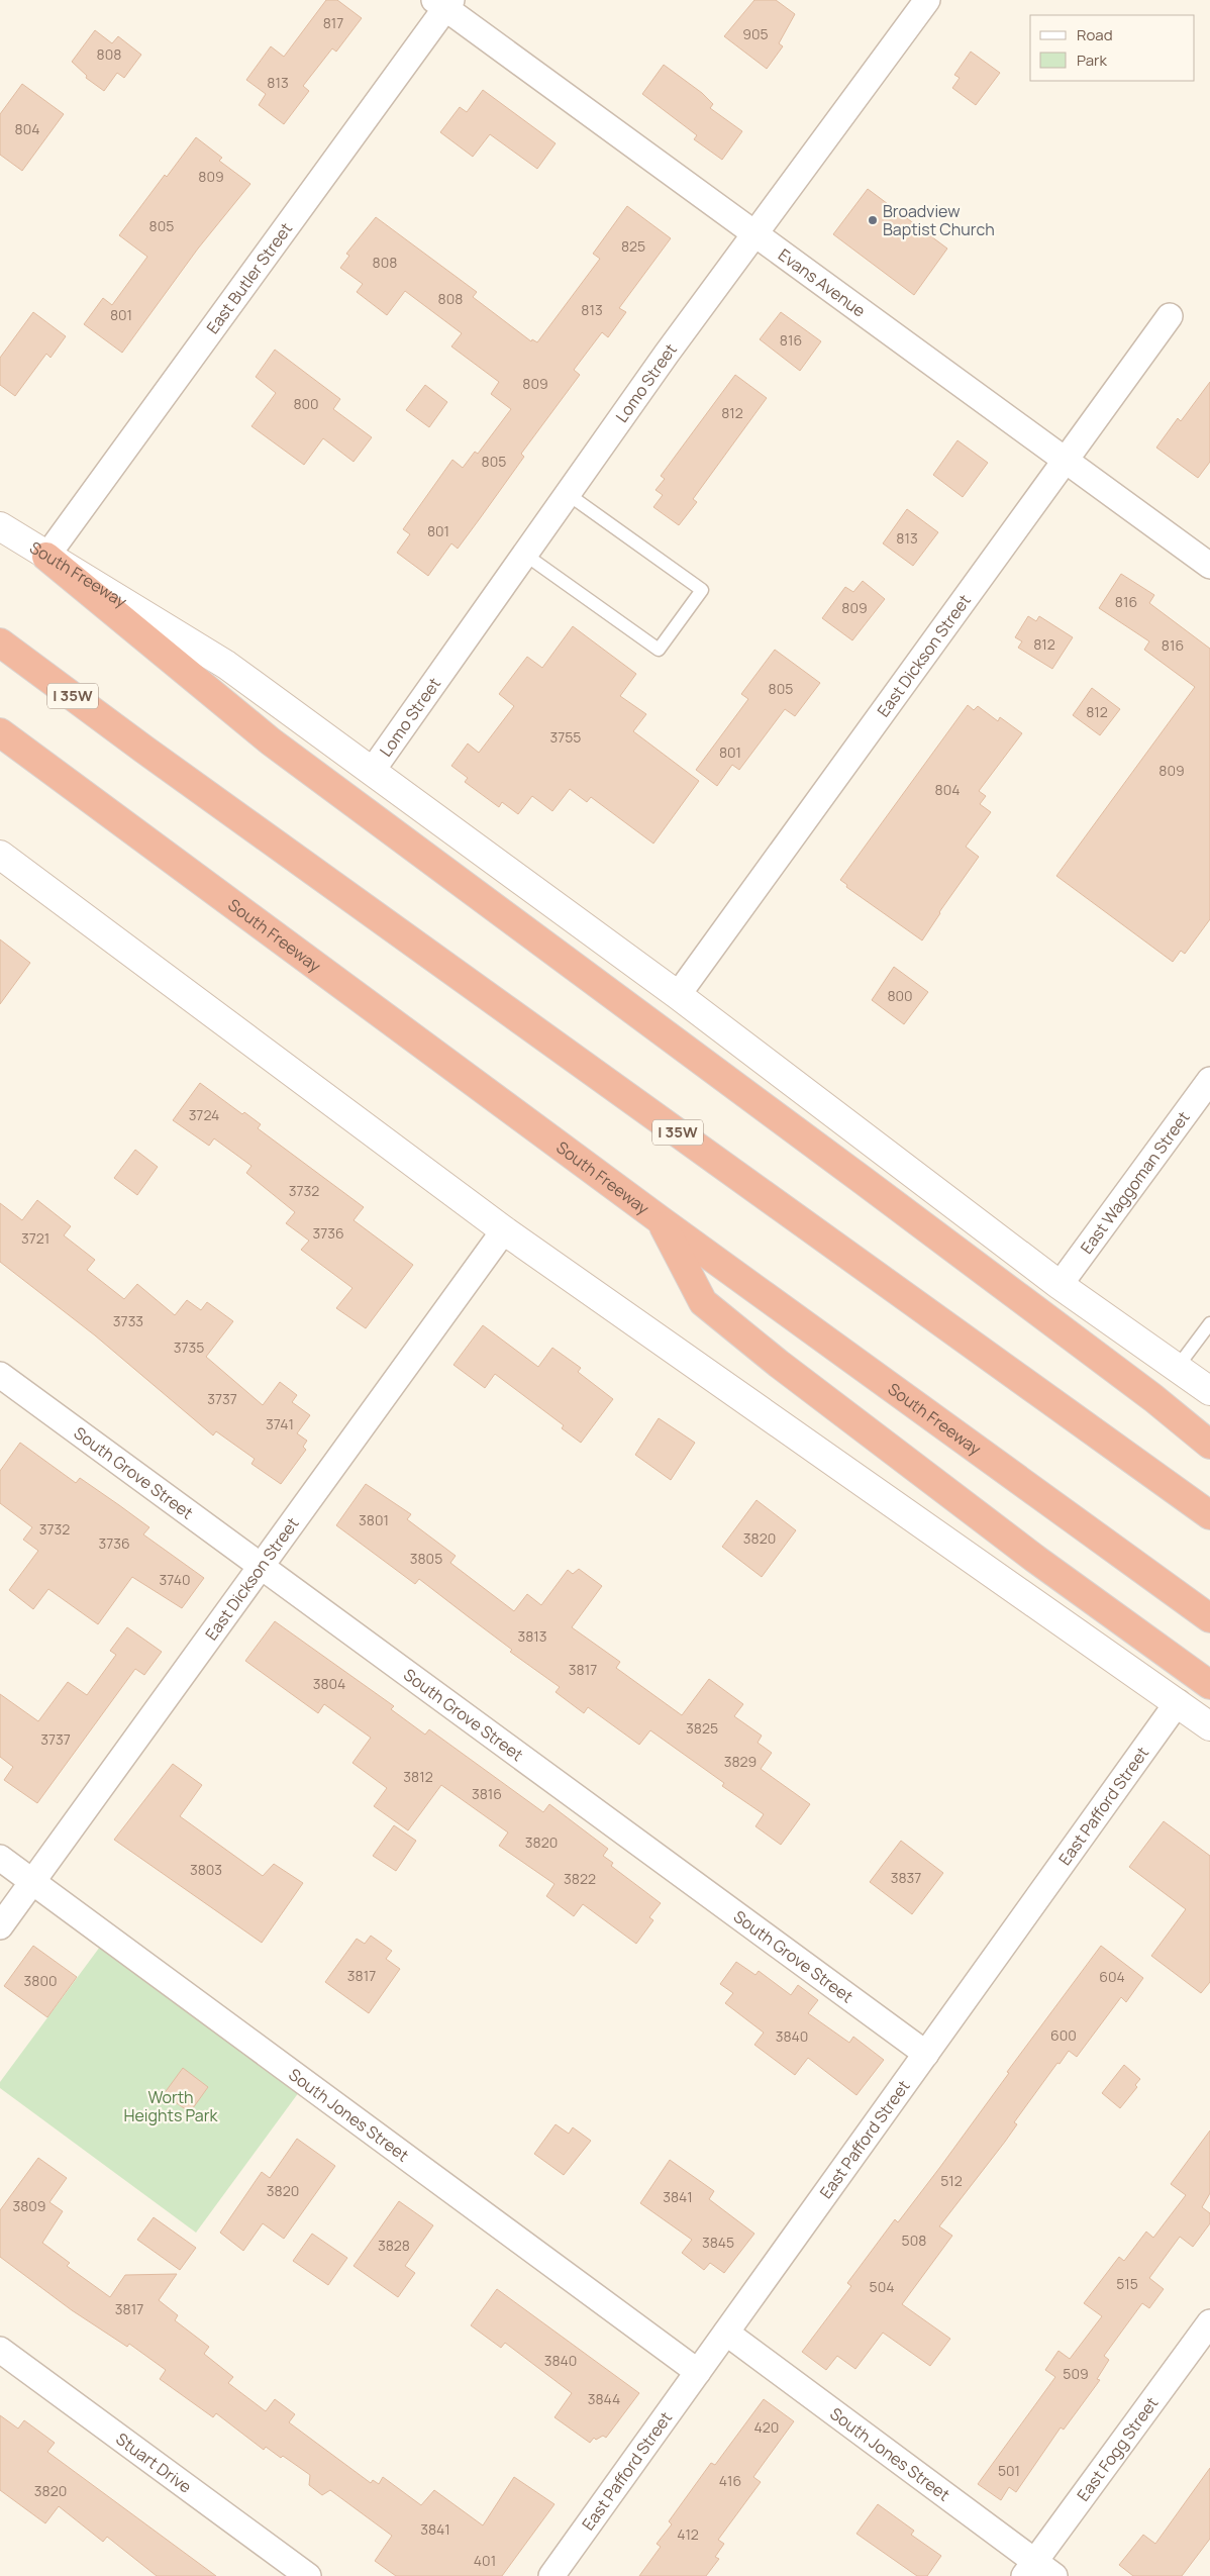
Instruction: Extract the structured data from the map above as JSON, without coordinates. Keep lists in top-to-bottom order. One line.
{"streets":{"highway":["South Freeway","I 35W"],"street":["East Butler Street","Evans Avenue","Lomo Street","East Dickson Street","East Waggoman Street","South Grove Street","East Pafford Street","South Jones Street","East Fogg Street","Stuart Drive"]},"crossings":[["East Butler Street","Evans Avenue"],["East Butler Street","South Freeway"],["Evans Avenue","Lomo Street"],["Evans Avenue","East Dickson Street"],["Lomo Street","South Freeway"],["South Freeway","East Dickson Street"],["South Freeway","East Waggoman Street"],["East Dickson Street","South Grove Street"],["East Dickson Street","South Jones Street"],["South Grove Street","East Pafford Street"],["East Pafford Street","South Jones Street"],["South Jones Street","East Fogg Street"]],"parks":["Worth Heights Park"],"places":["Broadview Baptist Church"],"house_numbers":["817","905","808","813","804","809","805","825","808","808","813","801","816","809","800","812","805","801","813","816","809","812","816","805","812","3755","801","809","804","800","3724","3732","3736","3721","3733","3735","3737","3741","3801","3732","3820","3736","3805","3740","3813","3817","3804","3825","3737","3829","3812","3816","3820","3803","3837","3822","3817","604","3800","600","3840","512","3820","3841","3809","508","3845","3828","515","504","3817","3840","509","3844","420","501","416","3820","3841","412","401"],"legend":["Road","Park"]}
